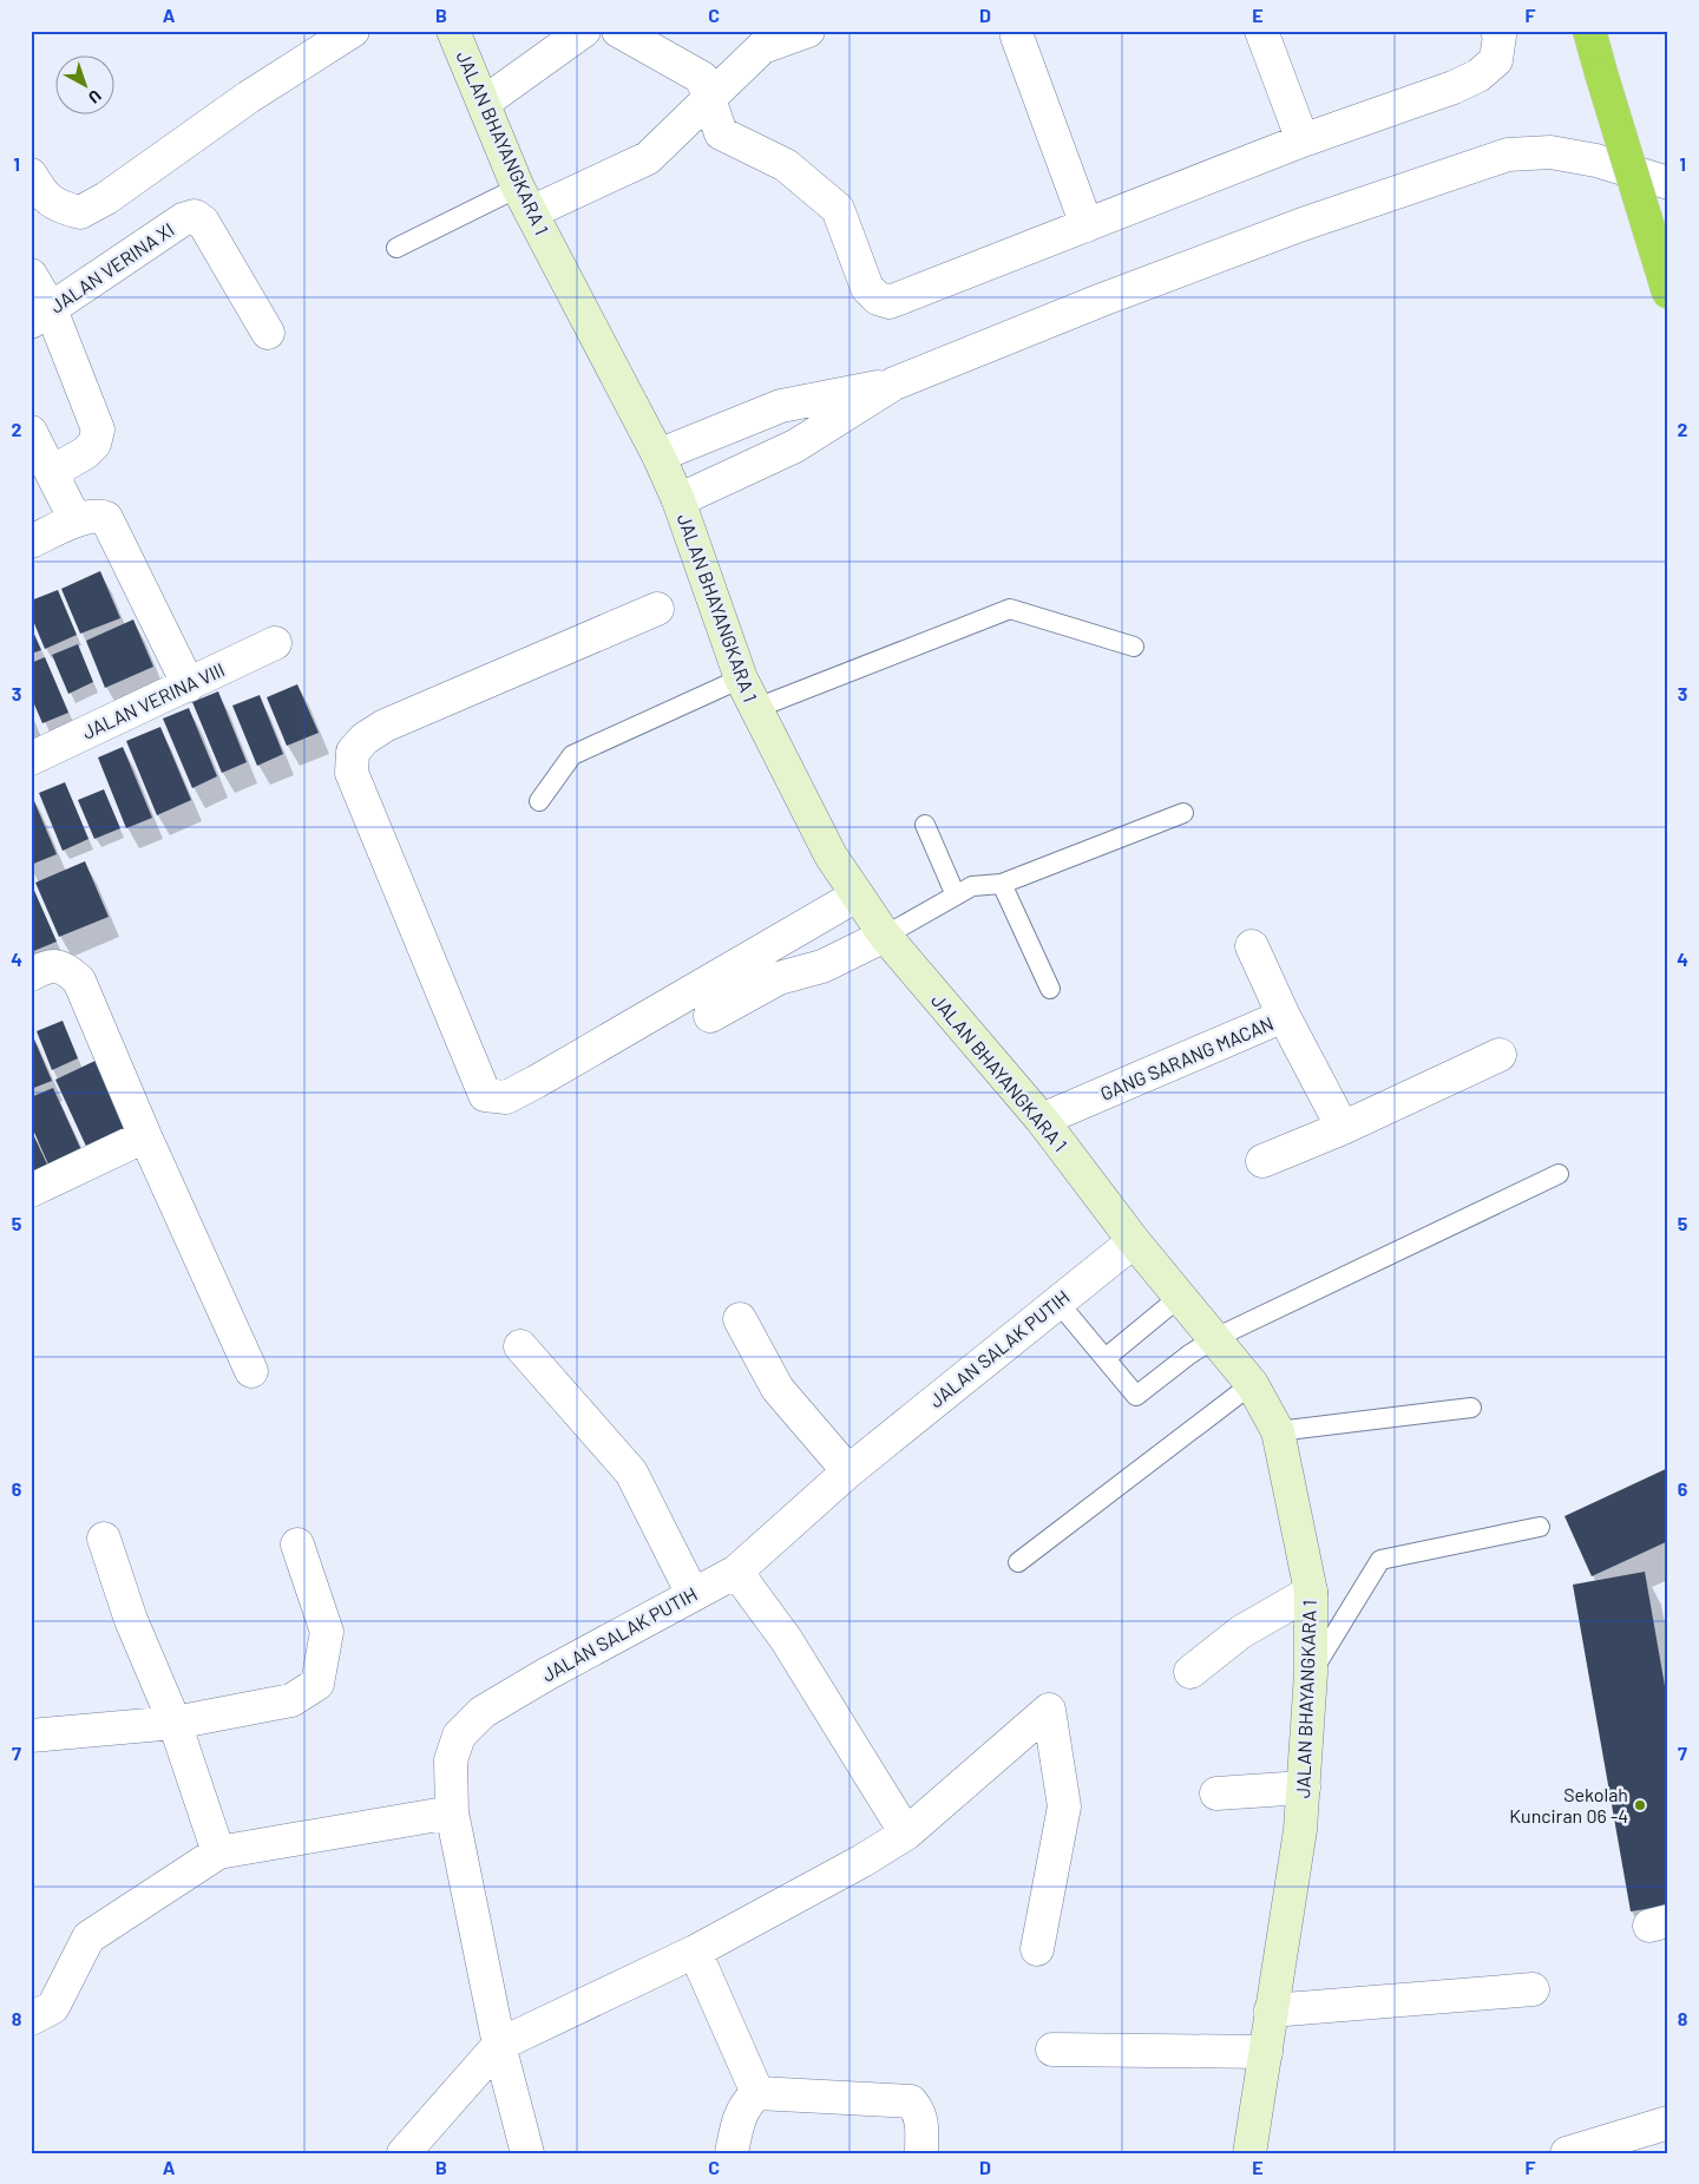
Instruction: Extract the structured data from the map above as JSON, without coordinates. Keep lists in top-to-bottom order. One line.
{"streets":{"street":["JALAN BHAYANGKARA 1","JALAN VERINA XI","JALAN VERINA VIII","GANG SARANG MACAN","JALAN SALAK PUTIH"]},"crossings":[["JALAN BHAYANGKARA 1","GANG SARANG MACAN"],["JALAN BHAYANGKARA 1","JALAN SALAK PUTIH"]],"places":["Sekolah Kunciran 06 -4"],"north":"bottom right","grid":{"columns":["A","B","C","D","E","F"],"rows":["1","2","3","4","5","6","7","8"]}}
